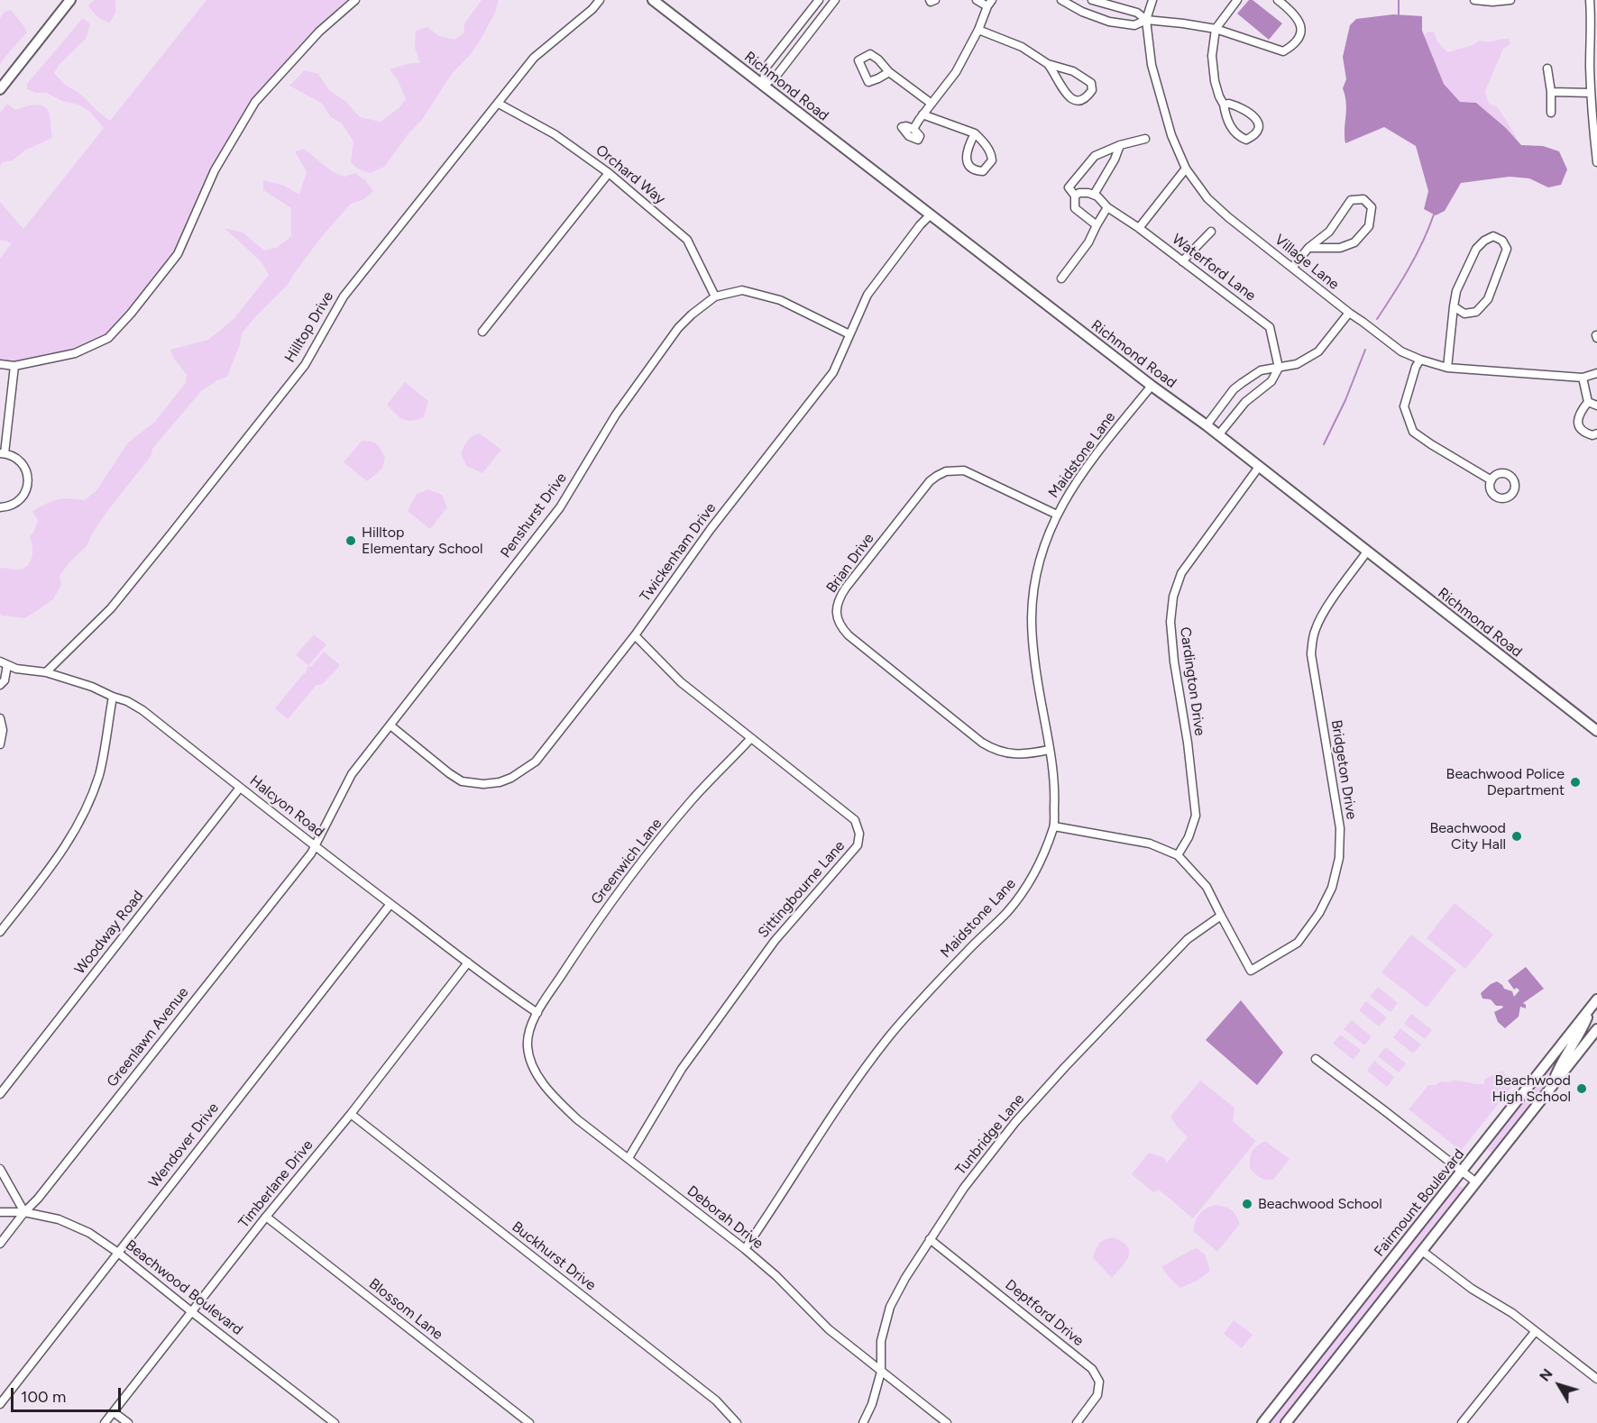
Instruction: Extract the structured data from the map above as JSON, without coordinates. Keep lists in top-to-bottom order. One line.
{"streets":{"main road":["Richmond Road","Fairmount Boulevard"],"street":["Orchard Way","Village Lane","Waterford Lane","Hilltop Drive","Maidstone Lane","Penshurst Drive","Twickenham Drive","Brian Drive","Cardington Drive","Bridgeton Drive","Halcyon Road","Greenwich Lane","Sittingbourne Lane","Woodway Road","Greenlawn Avenue","Tunbridge Lane","Wendover Drive","Timberlane Drive","Deborah Drive","Buckhurst Drive","Beachwood Boulevard","Blossom Lane","Deptford Drive"]},"crossings":[["Richmond Road","Maidstone Lane"],["Richmond Road","Twickenham Drive"],["Richmond Road","Cardington Drive"],["Richmond Road","Bridgeton Drive"],["Orchard Way","Hilltop Drive"],["Orchard Way","Penshurst Drive"],["Hilltop Drive","Halcyon Road"],["Maidstone Lane","Brian Drive"],["Maidstone Lane","Deborah Drive"],["Penshurst Drive","Twickenham Drive"],["Penshurst Drive","Halcyon Road"],["Penshurst Drive","Greenlawn Avenue"],["Twickenham Drive","Sittingbourne Lane"],["Bridgeton Drive","Tunbridge Lane"],["Halcyon Road","Greenwich Lane"],["Halcyon Road","Woodway Road"],["Halcyon Road","Greenlawn Avenue"],["Halcyon Road","Wendover Drive"],["Halcyon Road","Timberlane Drive"],["Halcyon Road","Deborah Drive"],["Greenwich Lane","Sittingbourne Lane"],["Greenwich Lane","Deborah Drive"],["Sittingbourne Lane","Deborah Drive"],["Greenlawn Avenue","Beachwood Boulevard"],["Tunbridge Lane","Deborah Drive"],["Tunbridge Lane","Deptford Drive"],["Wendover Drive","Beachwood Boulevard"],["Timberlane Drive","Buckhurst Drive"],["Timberlane Drive","Beachwood Boulevard"],["Timberlane Drive","Blossom Lane"]],"places":["Hilltop Elementary School","Beachwood Police Department","Beachwood City Hall","Beachwood High School","Beachwood School"],"scale_bar":"100 m","north":"top left"}
